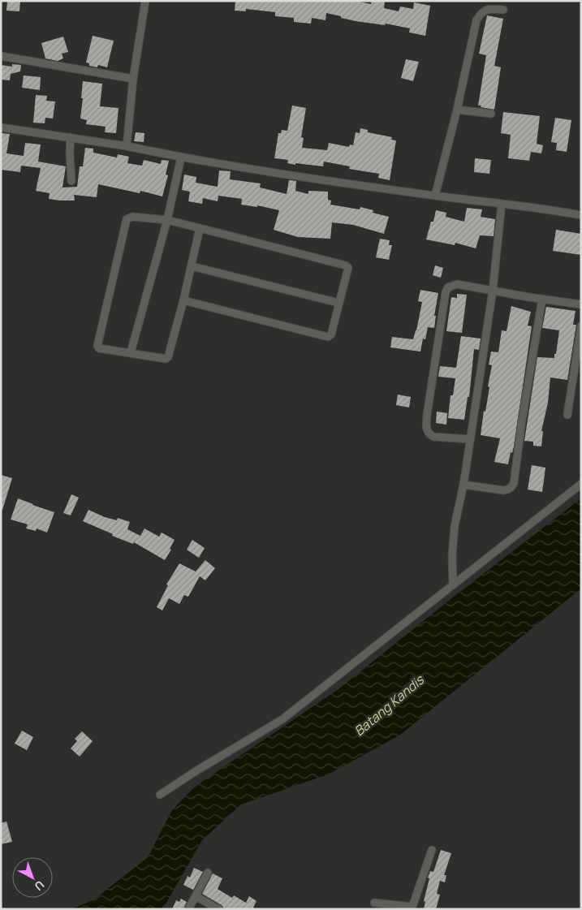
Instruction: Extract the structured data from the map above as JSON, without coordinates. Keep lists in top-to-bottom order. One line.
{"water":["Batang Kandis"],"north":"bottom right"}
